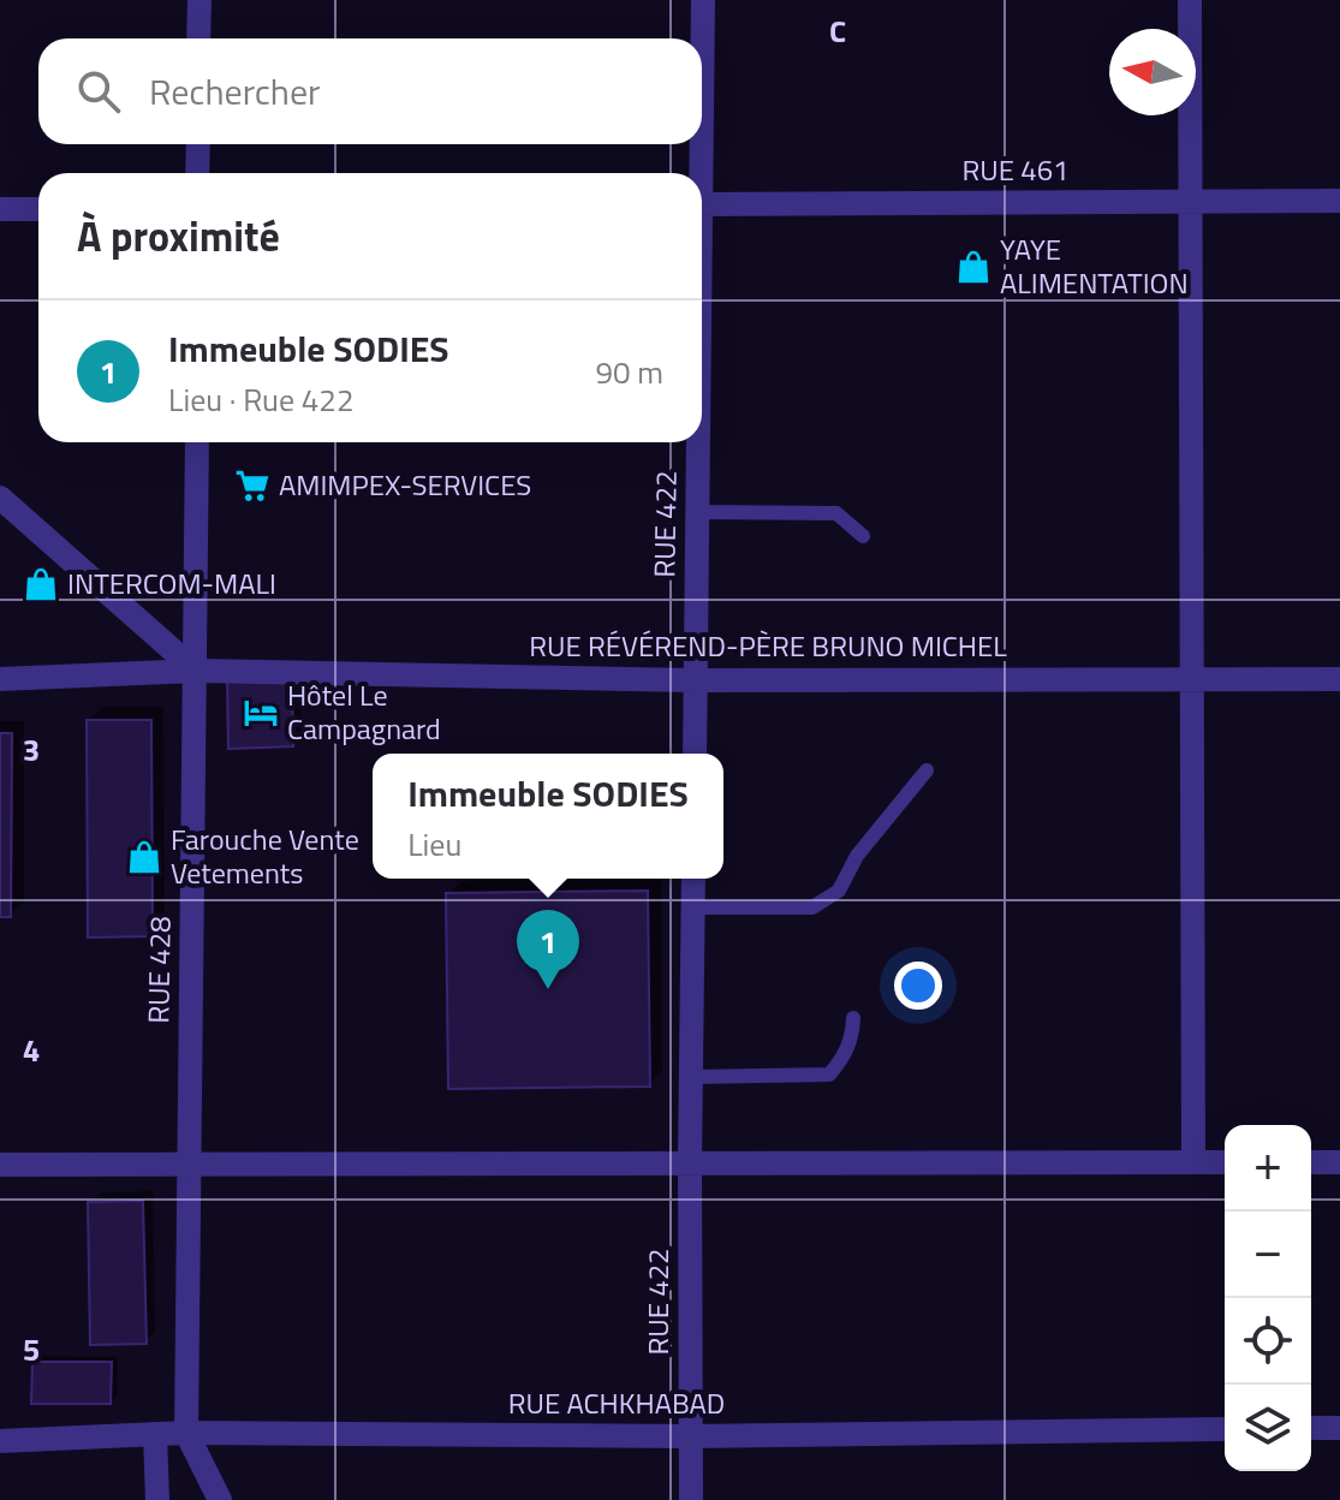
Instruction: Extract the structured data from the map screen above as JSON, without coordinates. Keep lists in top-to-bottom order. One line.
{"streets":{"street":["RUE 461","RUE 422","RUE RÉVÉREND-PÈRE BRUNO MICHEL","RUE 428","RUE ACHKHABAD"]},"crossings":[["RUE 422","RUE RÉVÉREND-PÈRE BRUNO MICHEL"],["RUE 422","RUE ACHKHABAD"],["RUE RÉVÉREND-PÈRE BRUNO MICHEL","RUE 428"],["RUE 428","RUE ACHKHABAD"]],"places":{"shop":["YAYE ALIMENTATION","INTERCOM-MALI","Farouche Vente Vetements"],"supermarket":["AMIMPEX-SERVICES"],"hotel":["Hôtel Le Campagnard"]},"north":"left","page":{"search":"Rechercher","heading":"À proximité","list":[{"mark":"1","name":"Immeuble SODIES","note":"Lieu · Rue 422","value":"90 m"}],"popup":["Immeuble SODIES","Lieu"],"pins":"1","map_buttons":["+","−"]},"grid":{"columns":["C"],"rows":["3","4","5"]}}
